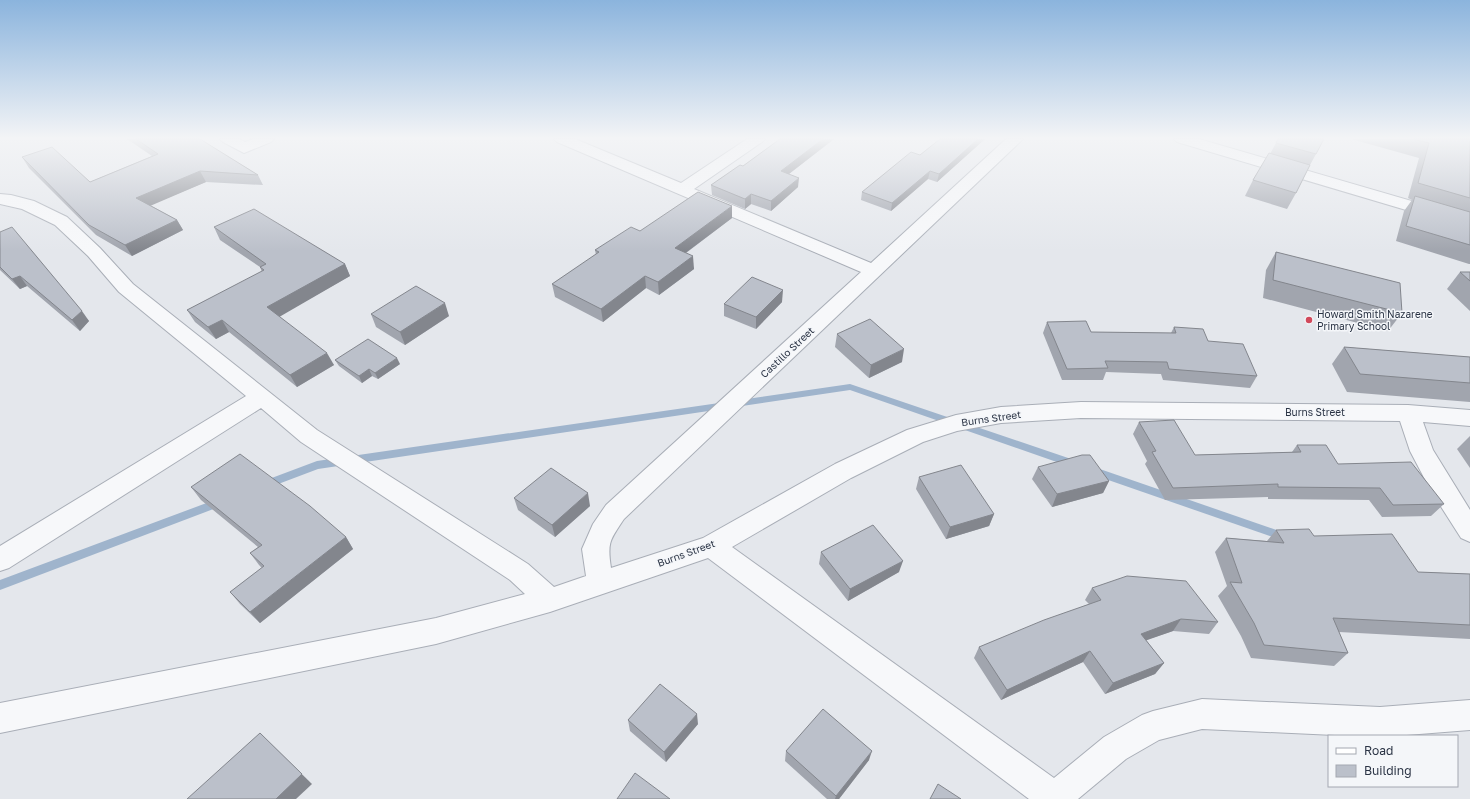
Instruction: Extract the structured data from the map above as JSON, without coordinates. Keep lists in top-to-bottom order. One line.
{"streets":{"street":["Castillo Street","Burns Street"]},"crossings":[["Castillo Street","Burns Street"]],"places":["Howard Smith Nazarene Primary School"],"legend":["Road","Building"]}
